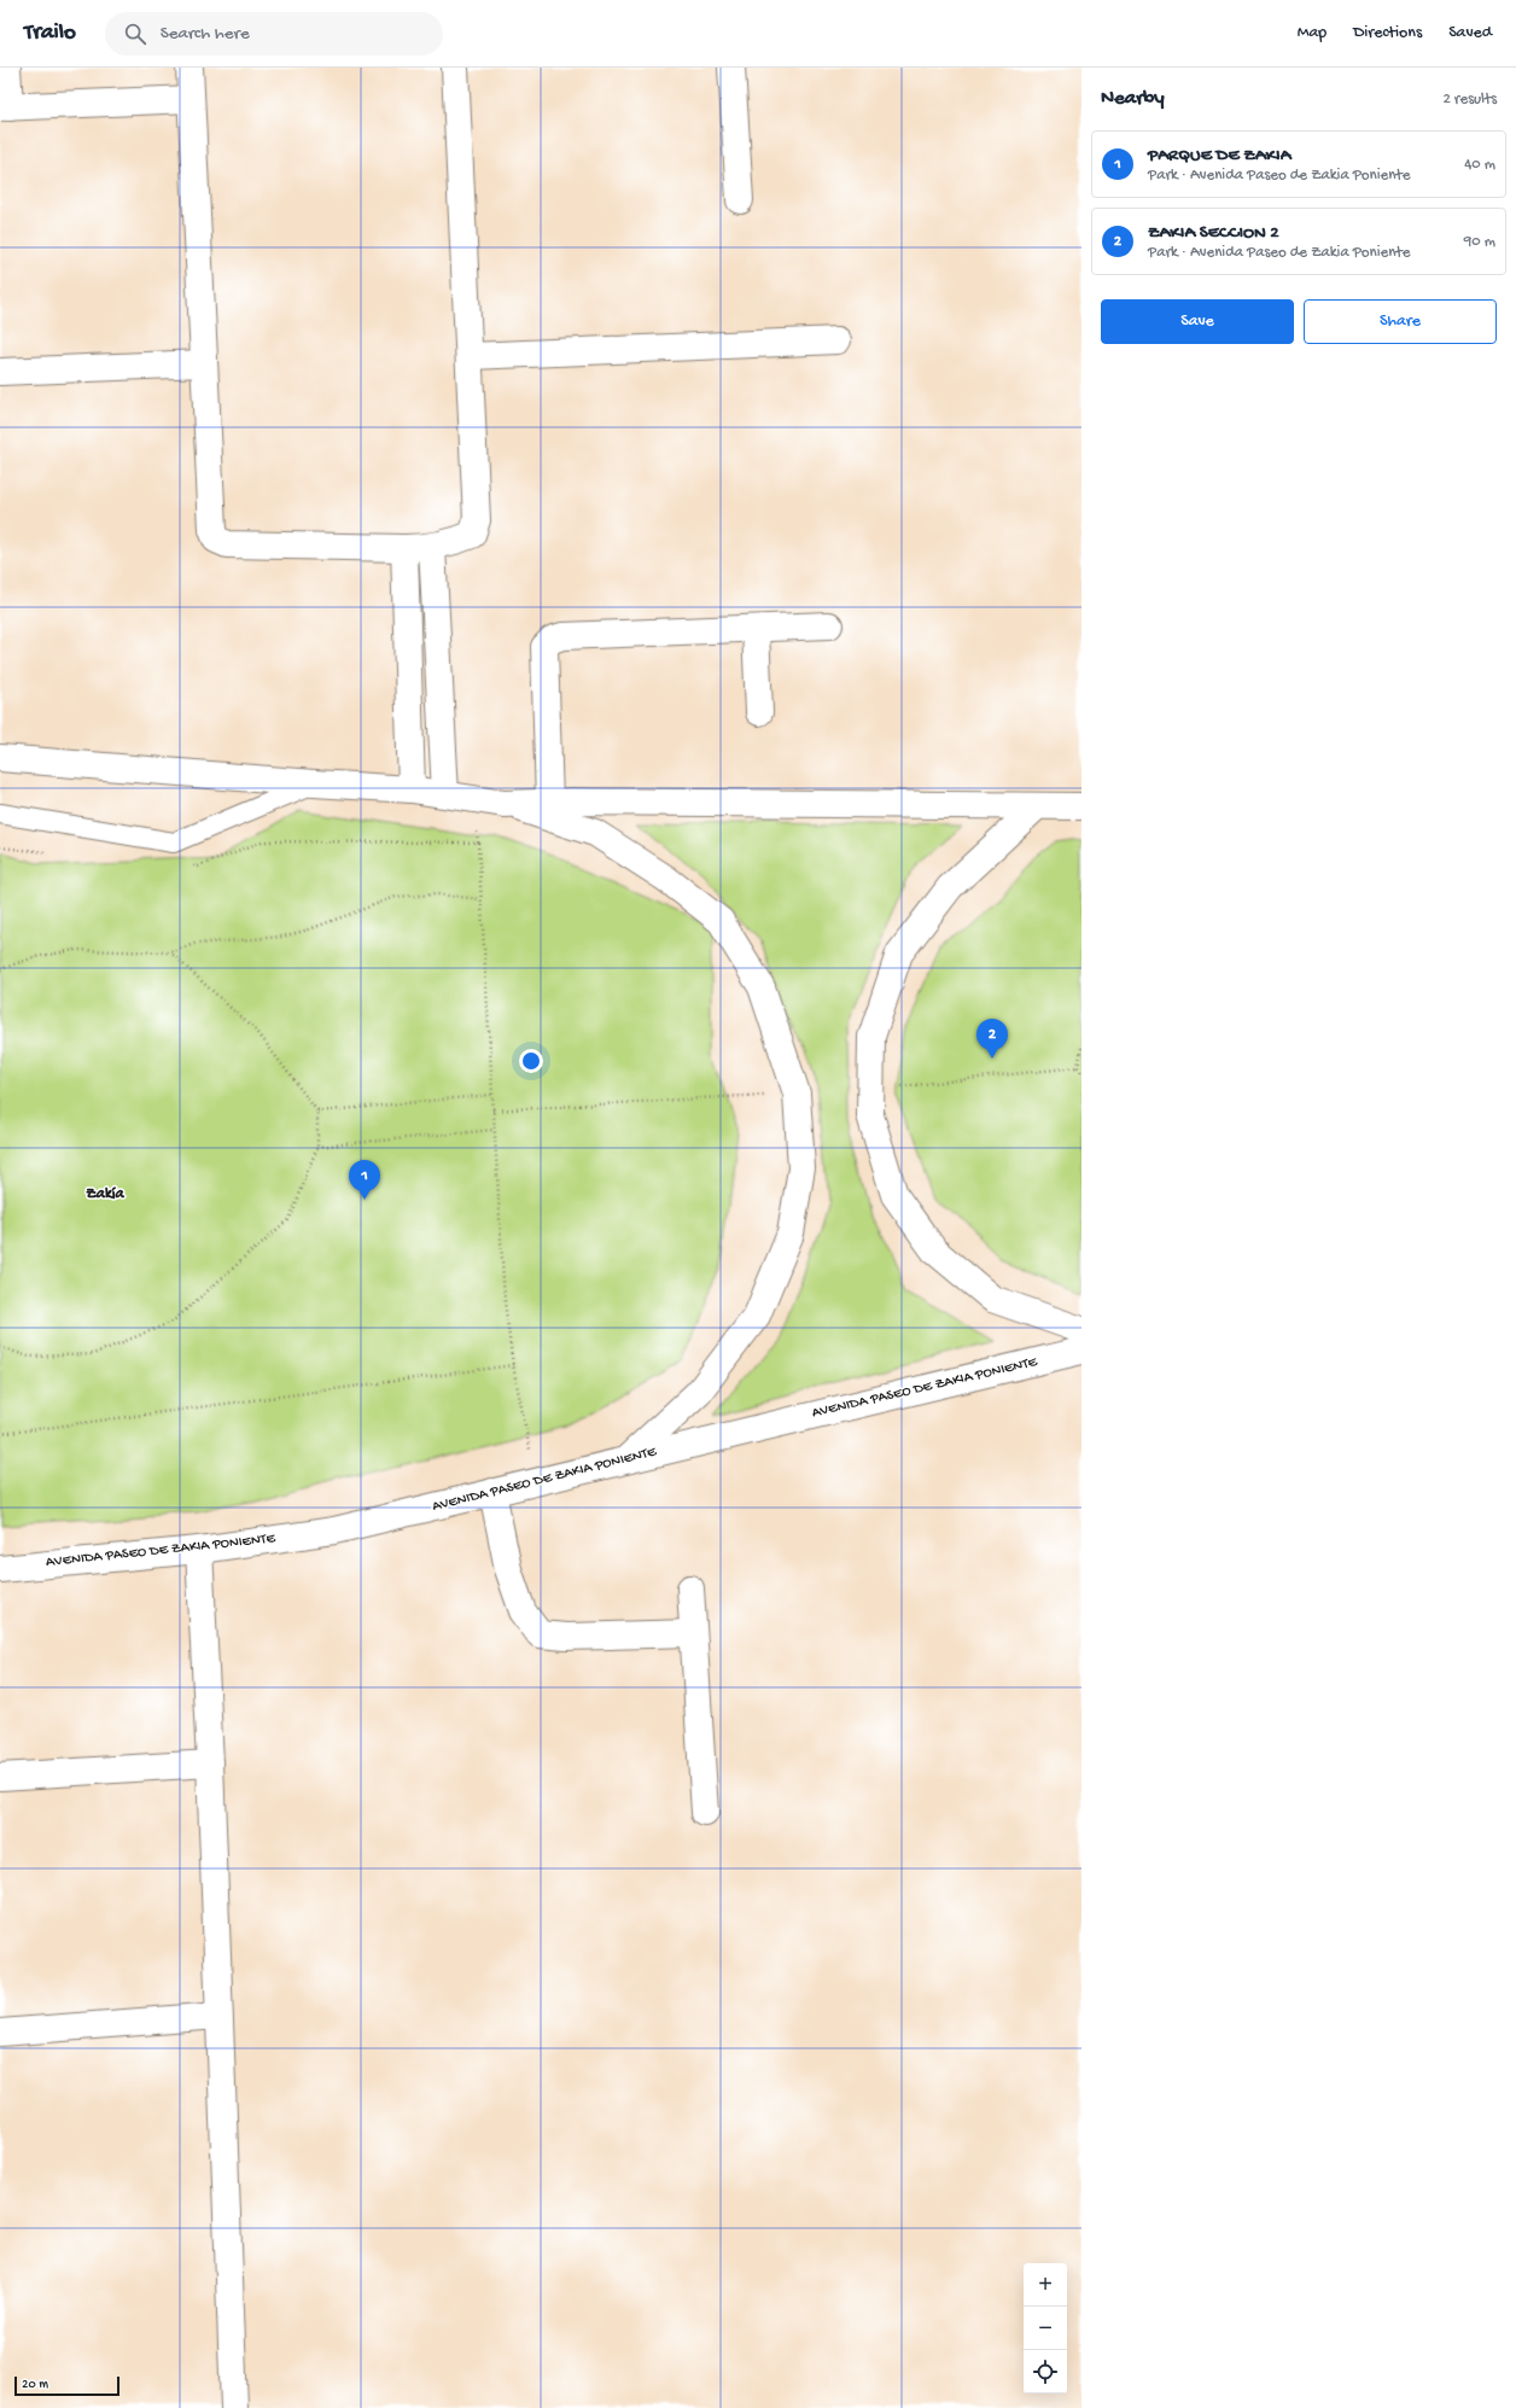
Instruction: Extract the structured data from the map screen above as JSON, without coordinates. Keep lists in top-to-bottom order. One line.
{"streets":{"street":["AVENIDA PASEO DE ZAKIA PONIENTE"]},"districts":["Zakía"],"scale_bar":"20 m","page":{"header":"Trailo","search":"Search here","nav":["Map","Directions","Saved"],"heading":["Nearby","2 results"],"list":[{"mark":"1","name":"PARQUE DE ZAKIA","note":"Park · Avenida Paseo de Zakia Poniente","value":"40 m"},{"mark":"2","name":"ZAKIA SECCION 2","note":"Park · Avenida Paseo de Zakia Poniente","value":"90 m"}],"buttons":["Save","Share"],"pins":["2","1"],"map_buttons":["+","−"],"scale":"20 m"}}
